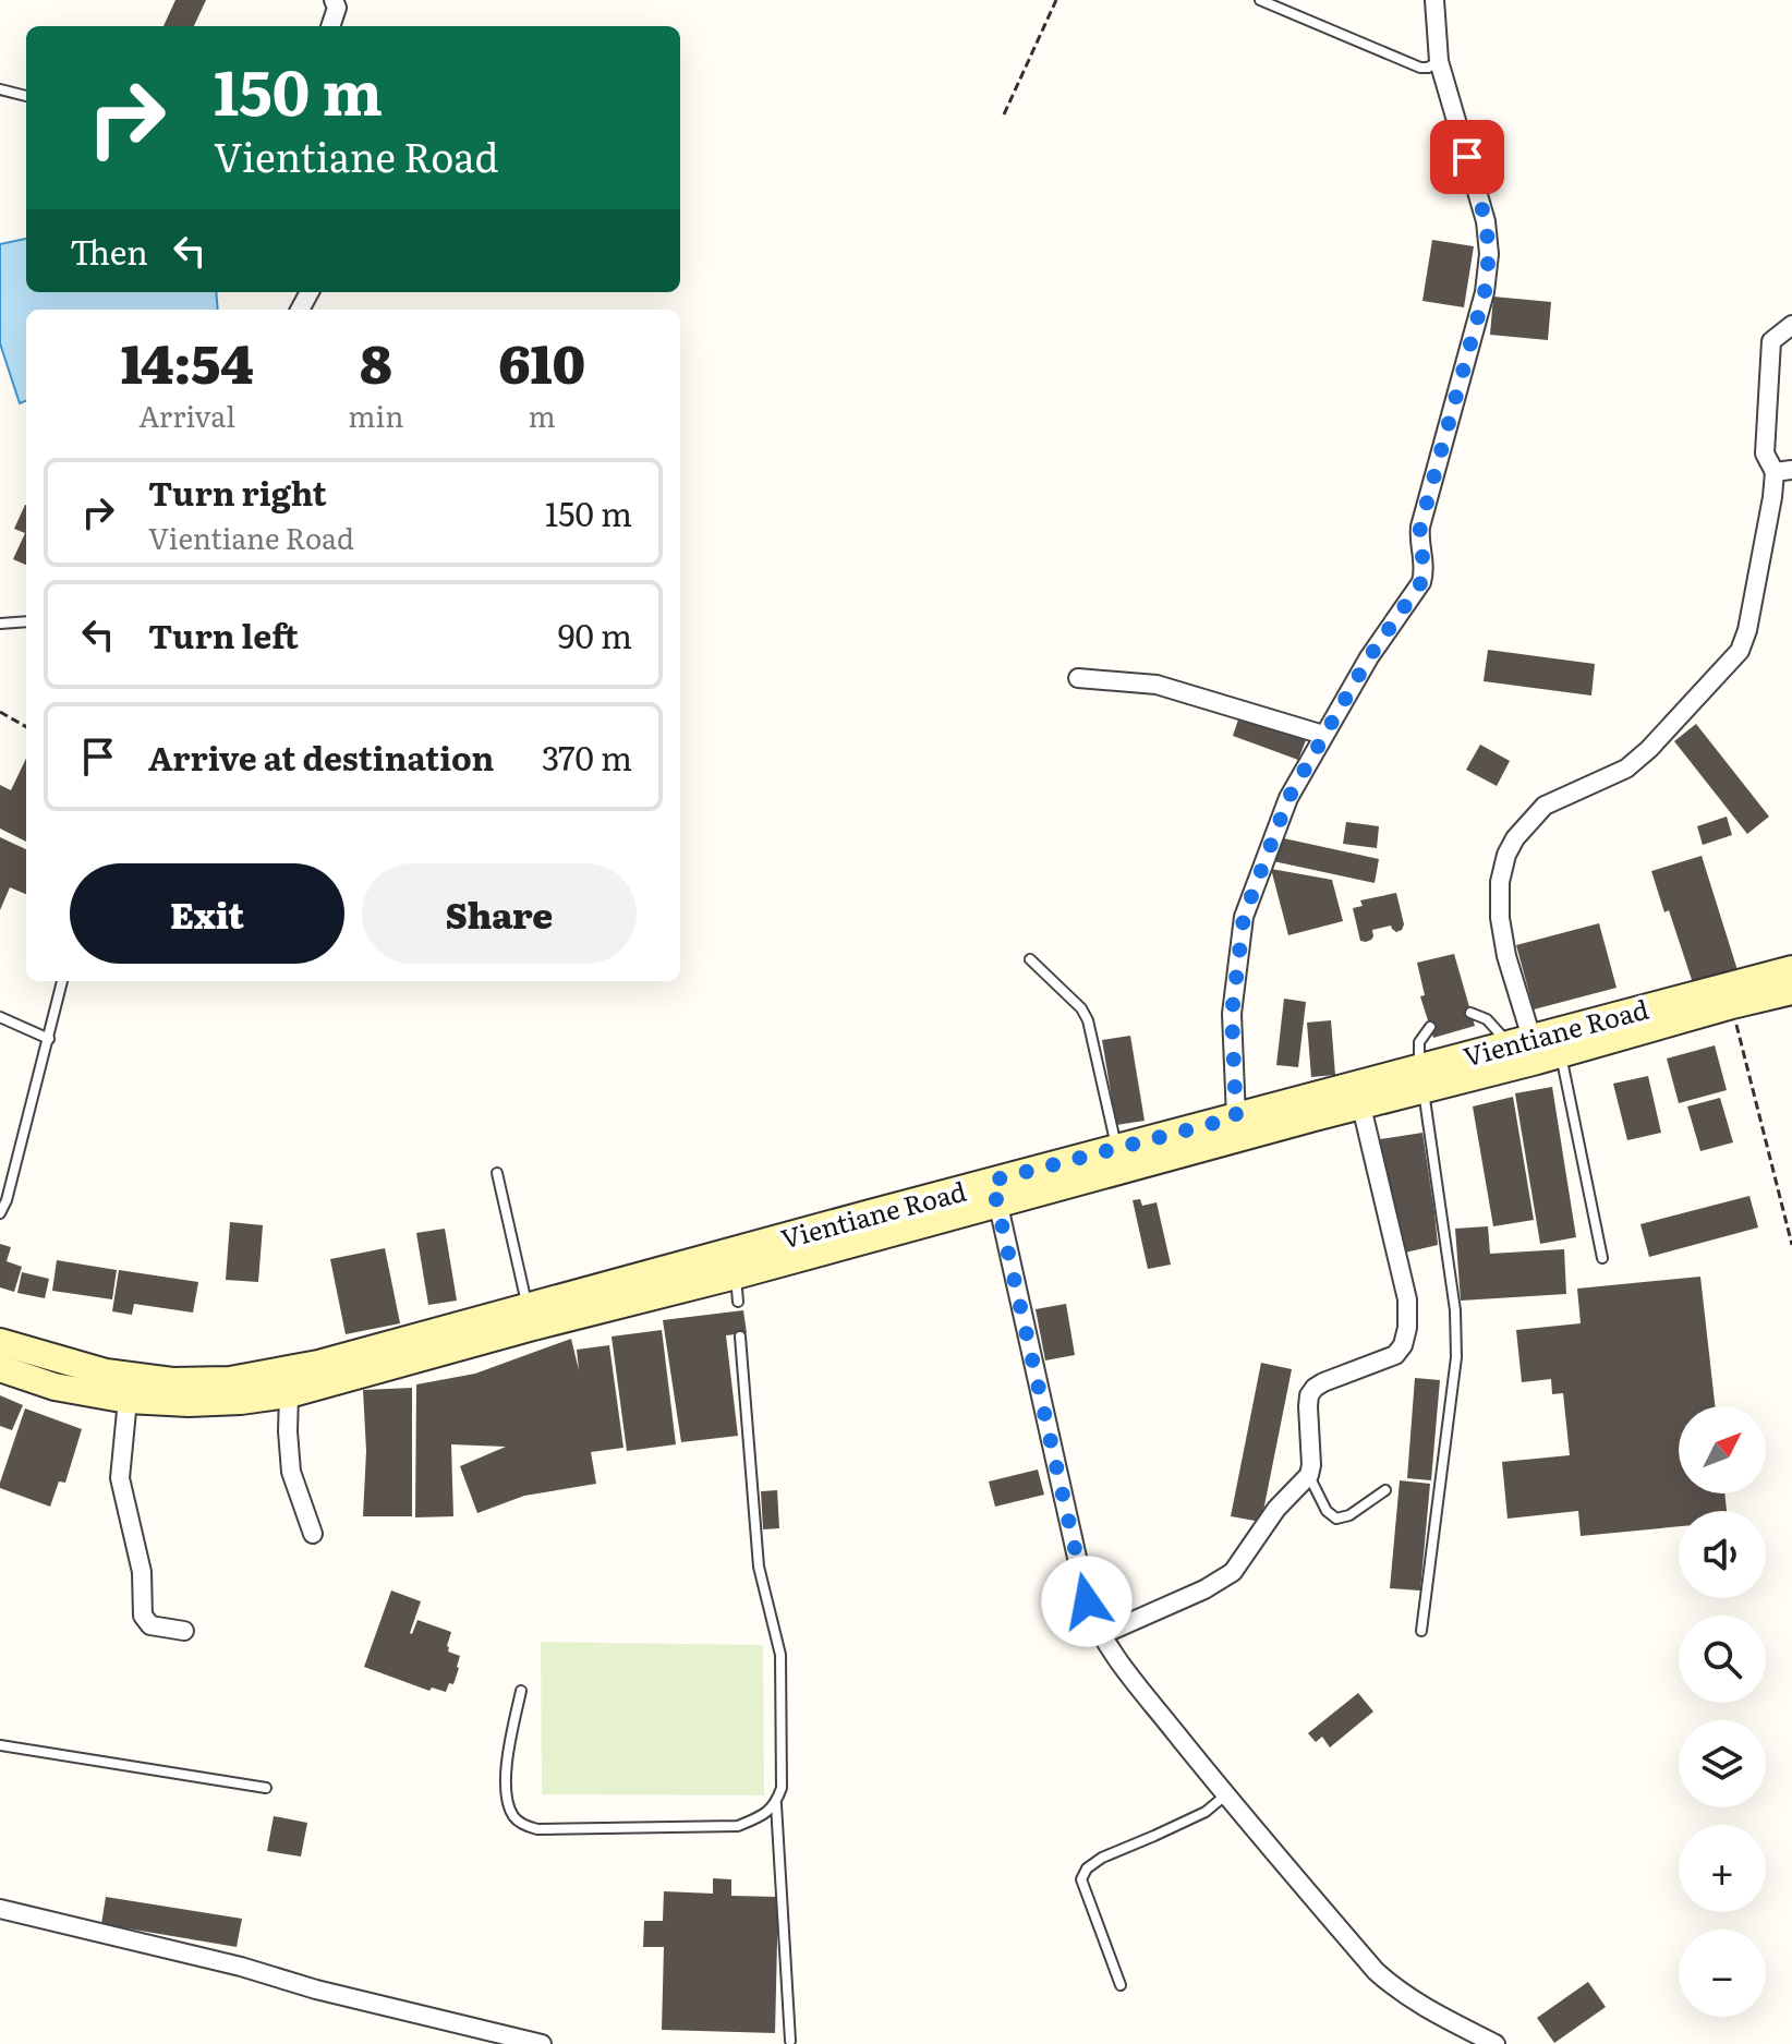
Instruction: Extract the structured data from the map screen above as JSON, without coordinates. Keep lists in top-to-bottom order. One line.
{"streets":{"main road":["Vientiane Road"]},"north":"top right","page":{"turn":["150 m","Vientiane Road"],"then":"Then","eta":["14:54","Arrival","8","min","610","m"],"list":[{"name":"Turn right","note":"Vientiane Road","value":"150 m"},{"name":"Turn left","value":"90 m"},{"name":"Arrive at destination","value":"370 m"}],"buttons":["Exit","Share"],"map_buttons":["+","−"]}}
